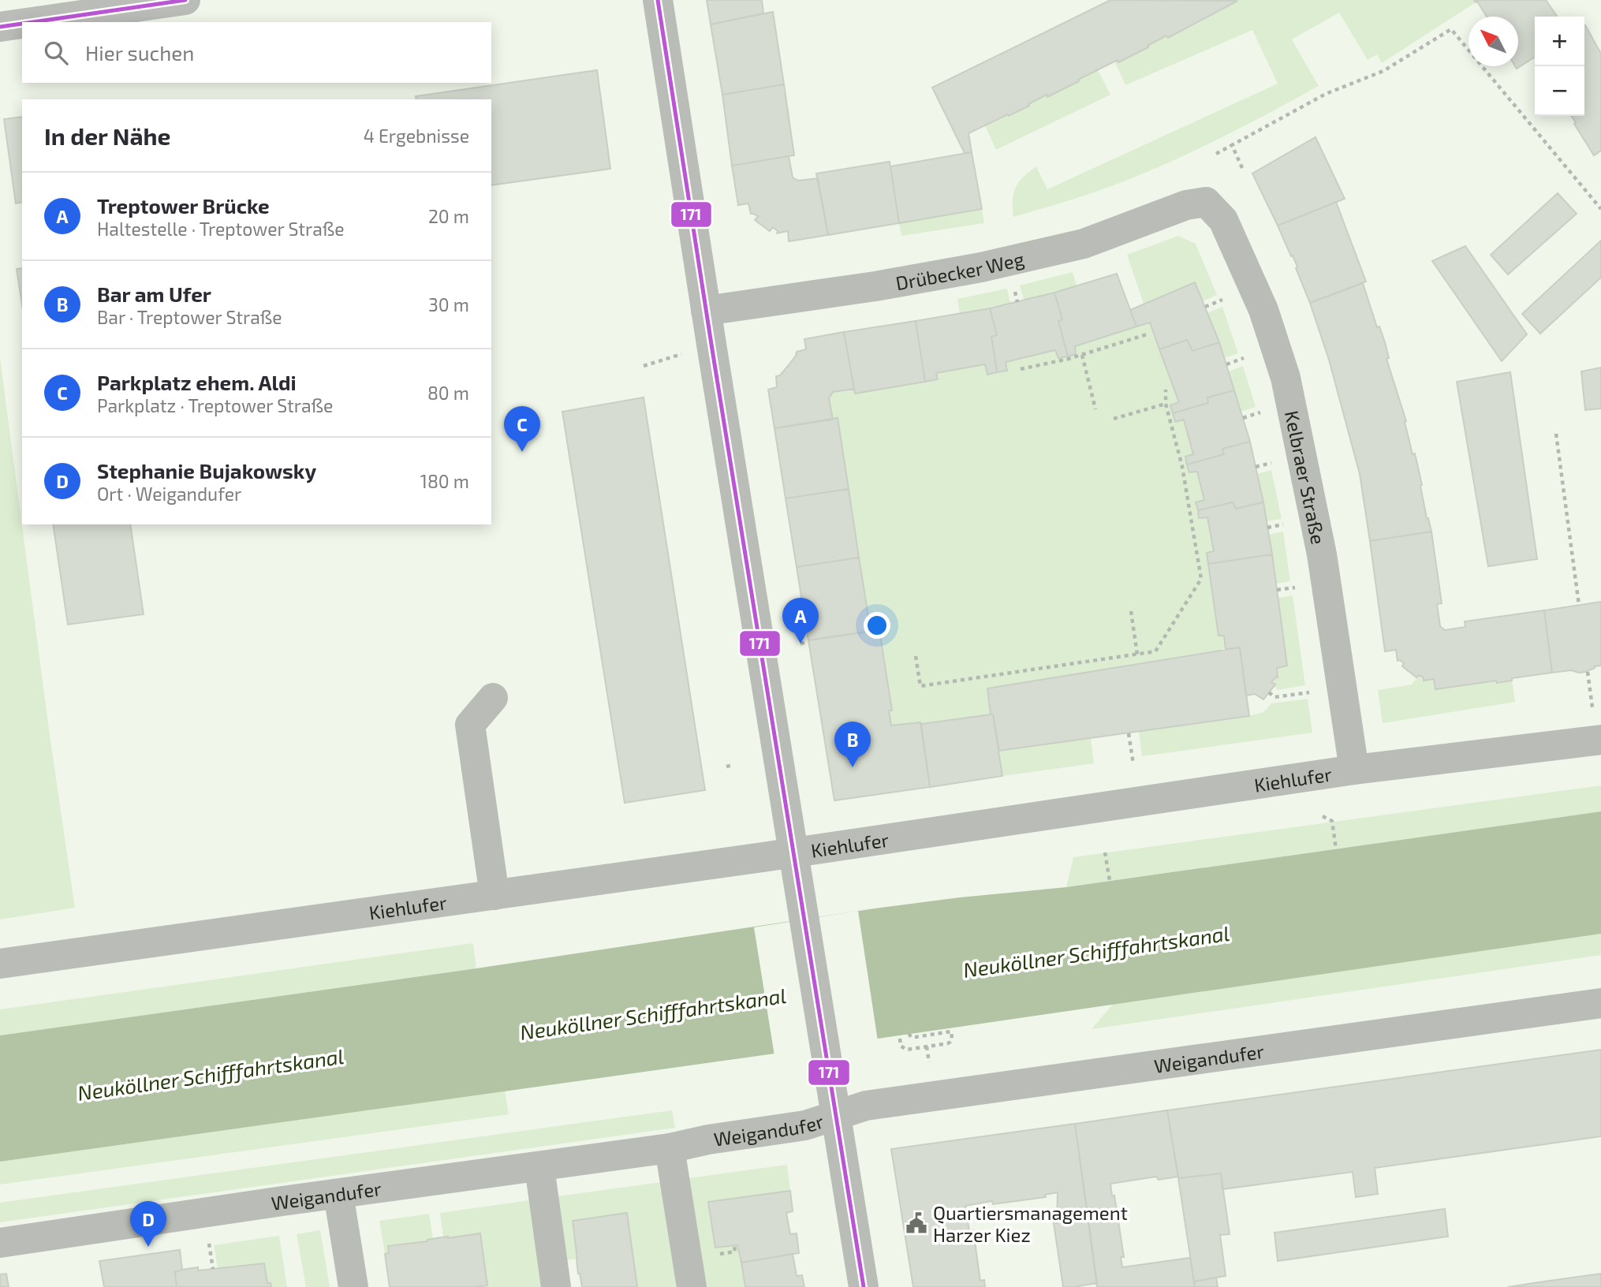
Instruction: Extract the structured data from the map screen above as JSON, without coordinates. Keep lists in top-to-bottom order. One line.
{"streets":{"street":["Drübecker Weg","Kelbraer Straße","Kiehlufer","Weigandufer"]},"crossings":[["Drübecker Weg","Kelbraer Straße"],["Kelbraer Straße","Kiehlufer"]],"water":["Neuköllner Schifffahrtskanal"],"places":{"public building":["Quartiersmanagement Harzer Kiez"]},"lines":["transit line 171"],"north":"top left","page":{"map_buttons":["+","−"],"search":"Hier suchen","heading":["In der Nähe","4 Ergebnisse"],"list":[{"mark":"A","name":"Treptower Brücke","note":"Haltestelle · Treptower Straße","value":"20 m"},{"mark":"B","name":"Bar am Ufer","note":"Bar · Treptower Straße","value":"30 m"},{"mark":"C","name":"Parkplatz ehem. Aldi","note":"Parkplatz · Treptower Straße","value":"80 m"},{"mark":"D","name":"Stephanie Bujakowsky","note":"Ort · Weigandufer","value":"180 m"}],"pins":["C","A","B","D"]}}
